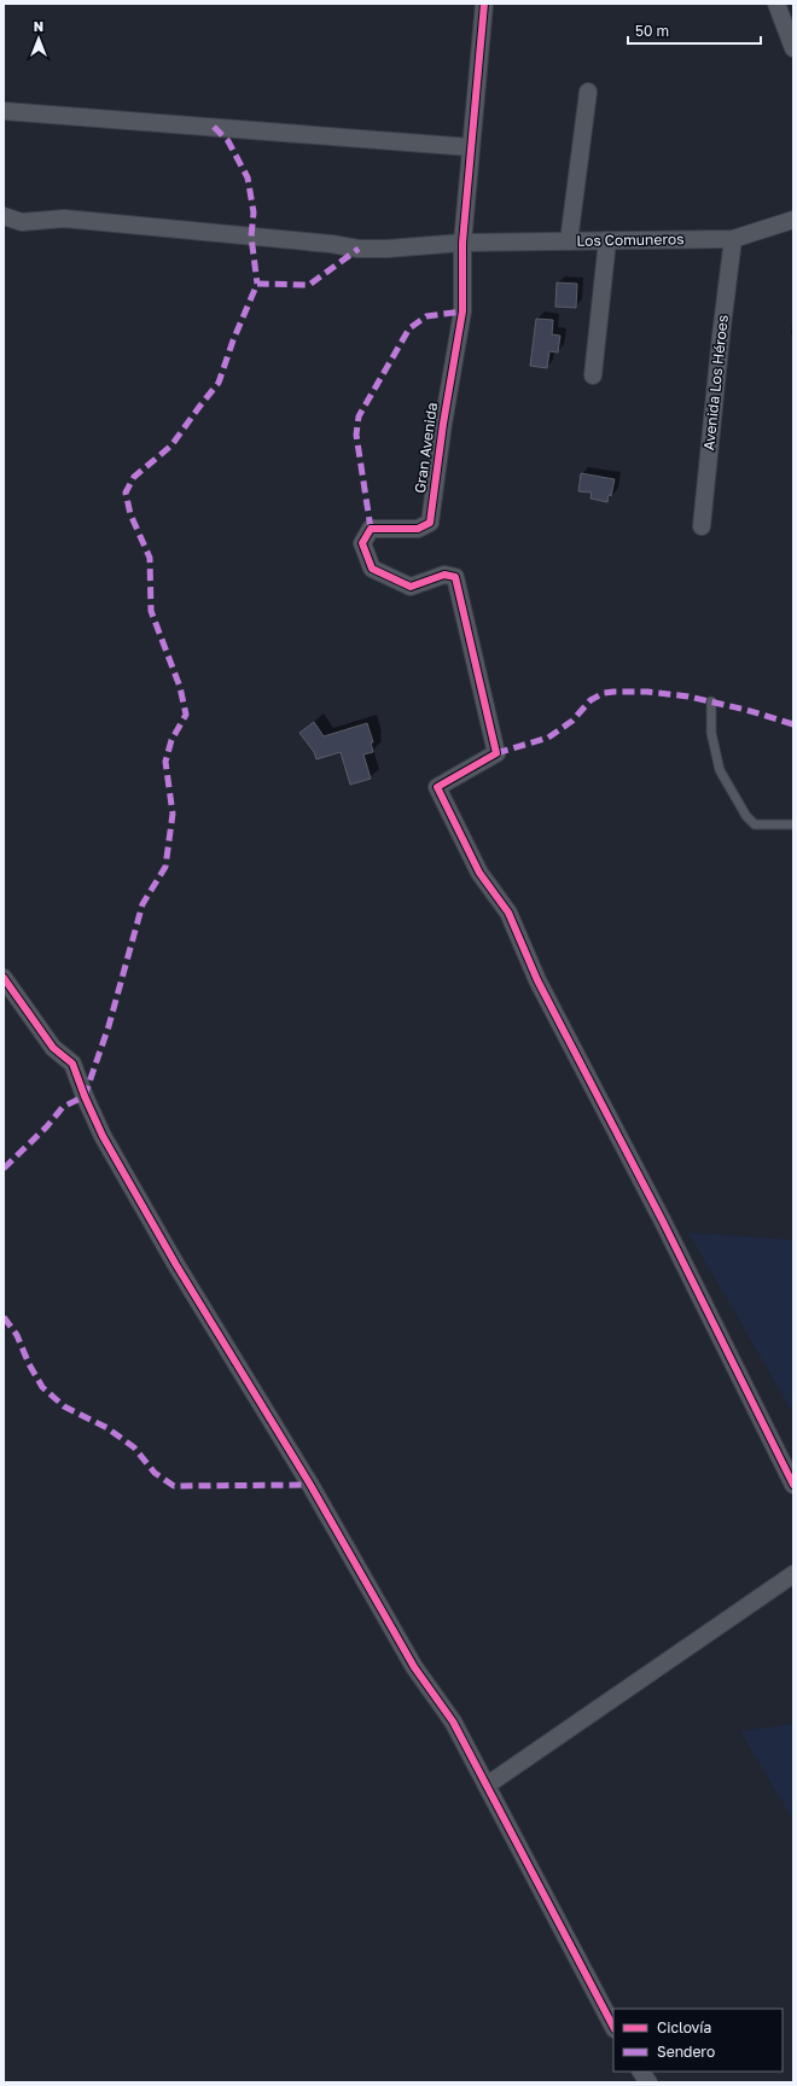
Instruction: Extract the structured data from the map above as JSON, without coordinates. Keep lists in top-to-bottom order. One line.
{"streets":{"street":["Los Comuneros","Avenida Los Héroes","Gran Avenida"]},"crossings":[["Los Comuneros","Avenida Los Héroes"],["Los Comuneros","Gran Avenida"]],"legend":["Ciclovía","Sendero"],"scale_bar":"50 m","north":"top"}
